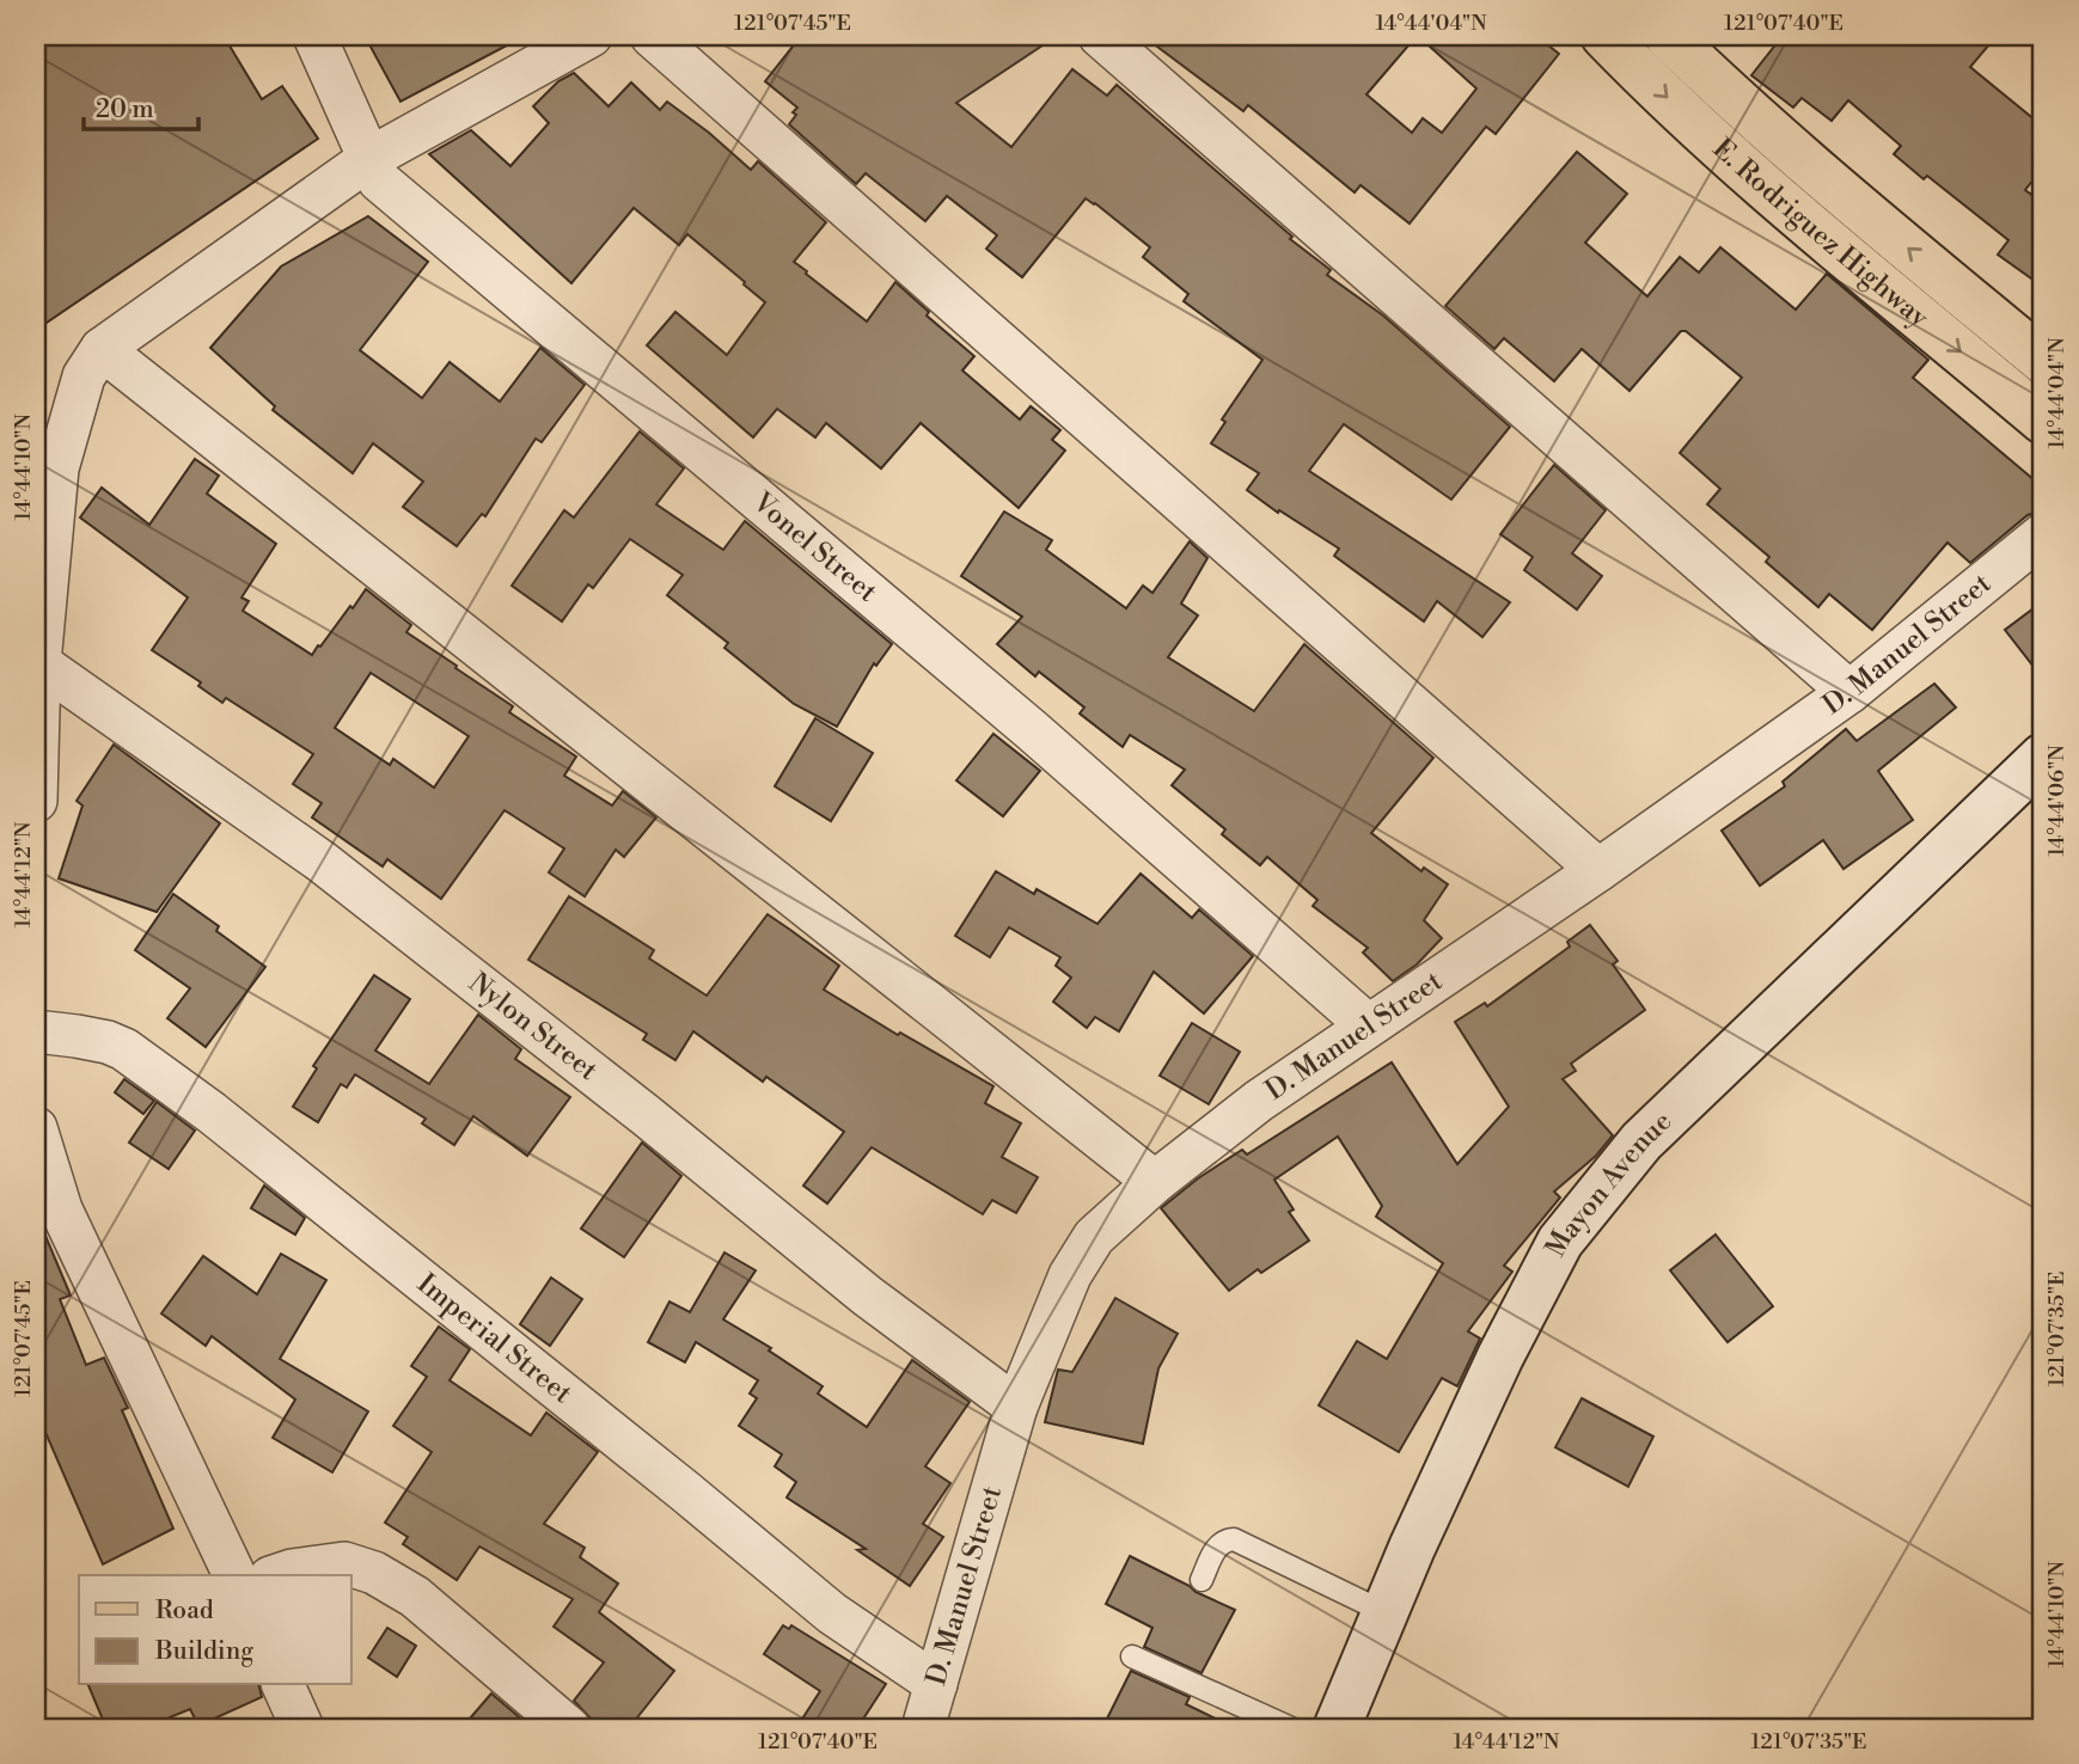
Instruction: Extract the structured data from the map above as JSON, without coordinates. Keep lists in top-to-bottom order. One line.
{"streets":{"main road":["E. Rodriguez Highway","Mayon Avenue"],"street":["Vonel Street","D. Manuel Street","Nylon Street","Imperial Street"]},"crossings":[["Vonel Street","D. Manuel Street"],["D. Manuel Street","Nylon Street"],["D. Manuel Street","Imperial Street"]],"legend":["Road","Building"],"scale_bar":"20 m","coordinates":["121°07'45\"E","14°44'04\"N","121°07'40\"E","14°44'10\"N","14°44'06\"N","14°44'12\"N","121°07'35\"E"]}
